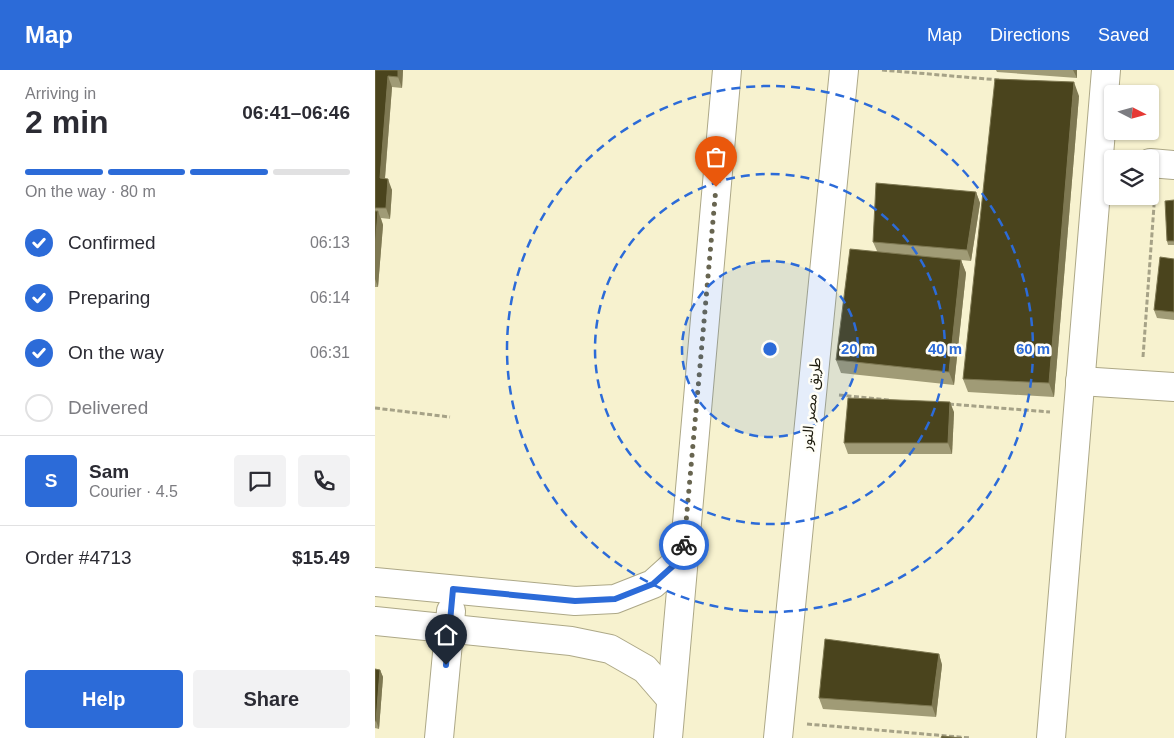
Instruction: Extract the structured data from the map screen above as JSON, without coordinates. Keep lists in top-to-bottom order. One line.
{"streets":{"street":["طريق مصر النور"]},"north":"right","page":{"header":"Map","nav":["Map","Directions","Saved"],"heading":["2 min","Arriving in","06:41–06:46"],"panel":["Sam","Courier · 4.5","Order #4713","$15.49"],"bar":"On the way · 80 m","list":[["Confirmed","06:13"],["Preparing","06:14"],["On the way","06:31"],"Delivered"],"round":"S","buttons":["Help","Share"]},"rings":["20 m","40 m","60 m"]}
